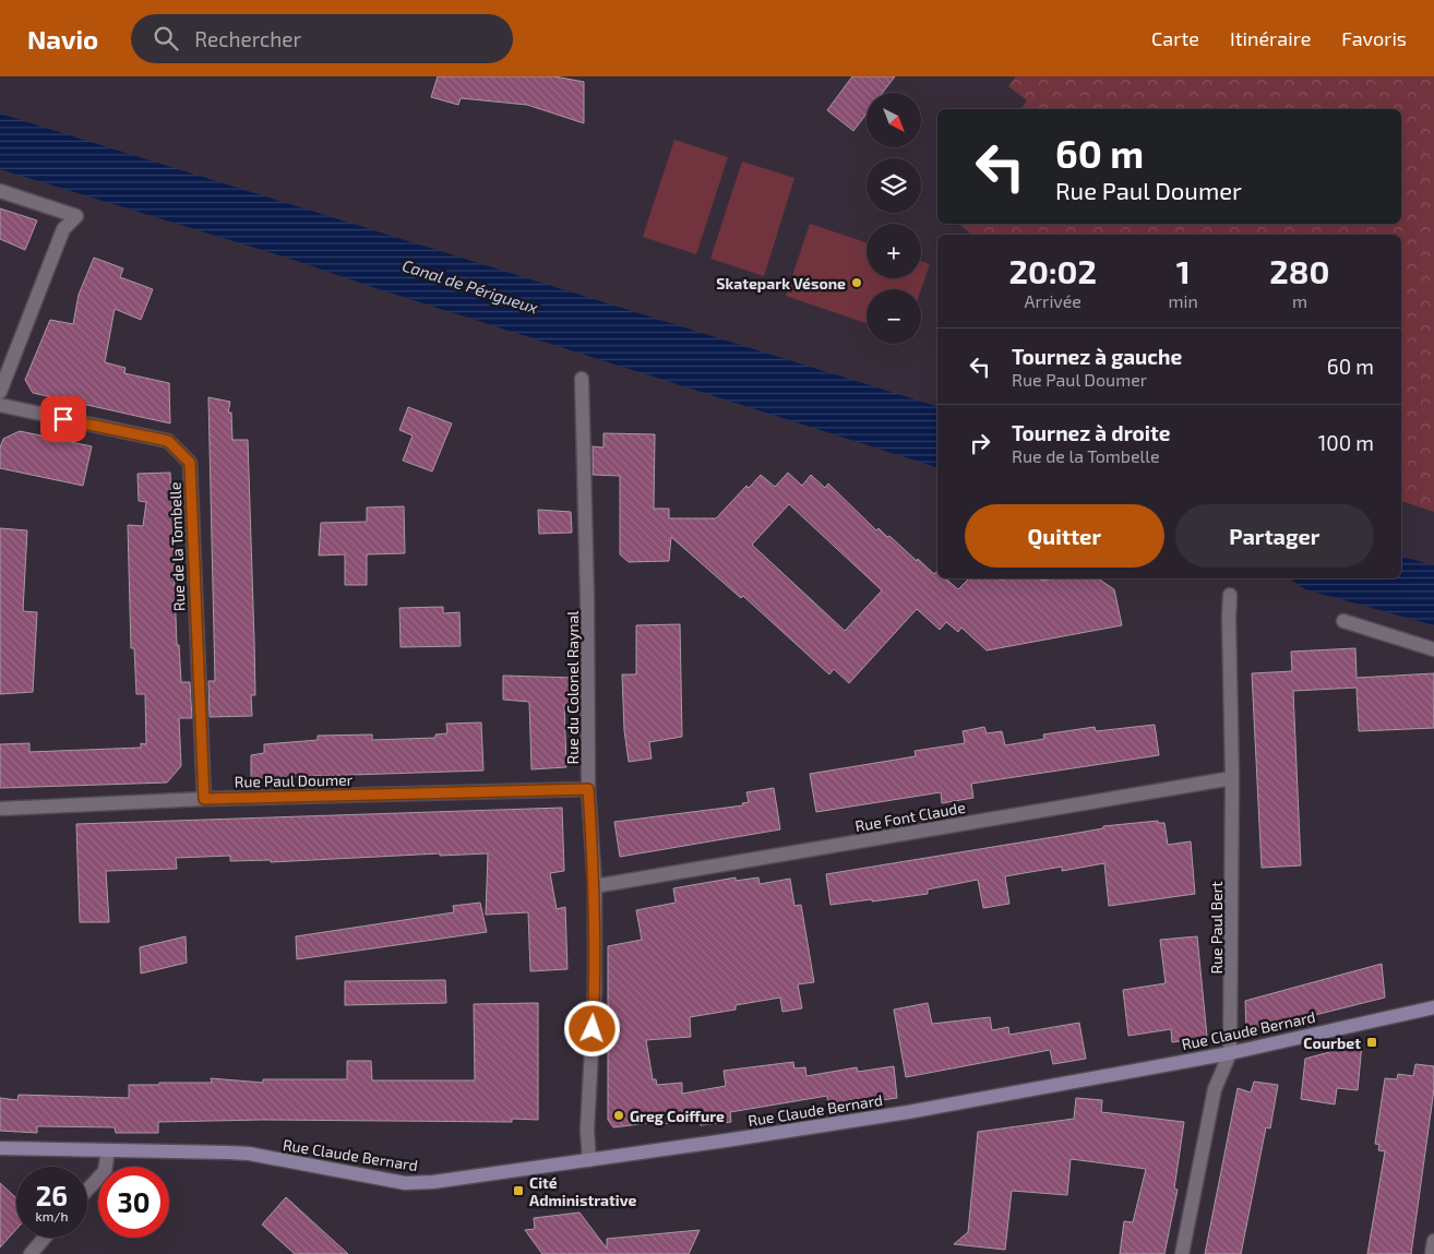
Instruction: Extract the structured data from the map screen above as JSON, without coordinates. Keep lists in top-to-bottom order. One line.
{"streets":{"main road":["Rue Claude Bernard"],"street":["Rue de la Tombelle","Rue du Colonel Raynal","Rue Paul Doumer","Rue Font Claude","Rue Paul Bert"]},"crossings":[["Rue de la Tombelle","Rue Paul Doumer"],["Rue du Colonel Raynal","Rue Paul Doumer"],["Rue du Colonel Raynal","Rue Font Claude"],["Rue du Colonel Raynal","Rue Claude Bernard"],["Rue Font Claude","Rue Paul Bert"],["Rue Paul Bert","Rue Claude Bernard"]],"water":["Canal de Périgueux"],"places":{"other":["Skatepark Vésone","Greg Coiffure"],"transit":["Courbet","Cité Administrative"]},"north":"bottom right","page":{"header":"Navio","search":"Rechercher","nav":["Carte","Itinéraire","Favoris"],"map_buttons":["+","−"],"turn":["60 m","Rue Paul Doumer"],"eta":["20:02","Arrivée","1","min","280","m"],"list":[{"name":"Tournez à gauche","note":"Rue Paul Doumer","value":"60 m"},{"name":"Tournez à droite","note":"Rue de la Tombelle","value":"100 m"}],"buttons":["Quitter","Partager"],"speed":"26 km/h","limit":"30"}}
